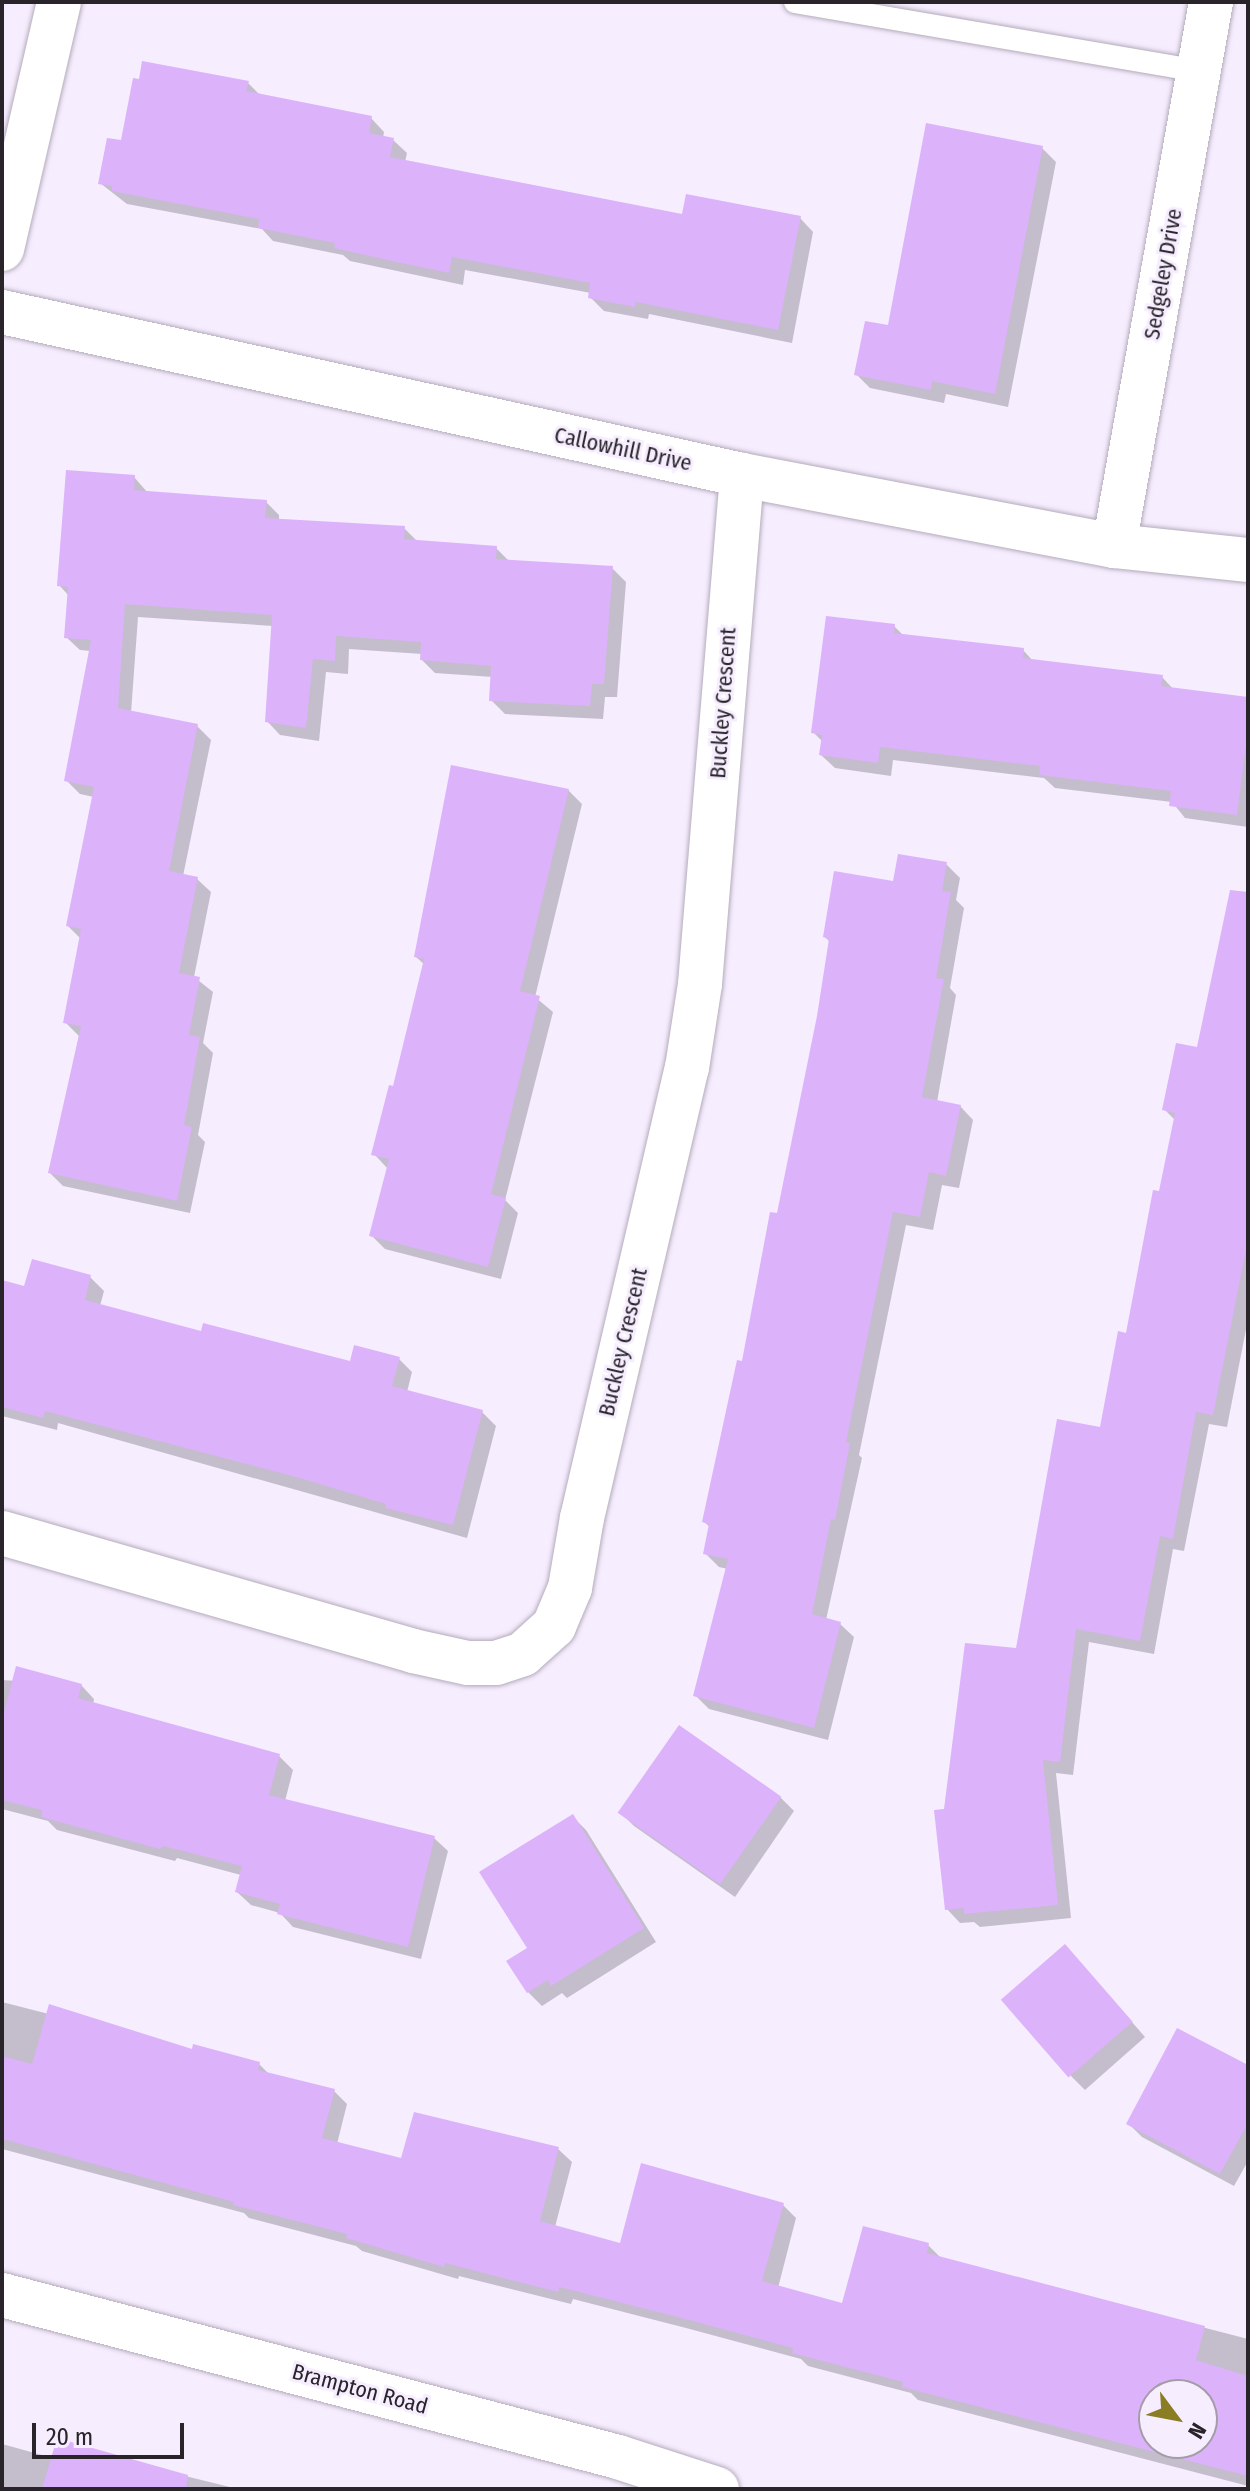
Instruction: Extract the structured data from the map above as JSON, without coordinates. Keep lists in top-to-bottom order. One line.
{"streets":{"street":["Sedgeley Drive","Callowhill Drive","Buckley Crescent","Brampton Road"]},"crossings":[["Sedgeley Drive","Callowhill Drive"],["Callowhill Drive","Buckley Crescent"]],"scale_bar":"20 m","north":"bottom right"}
